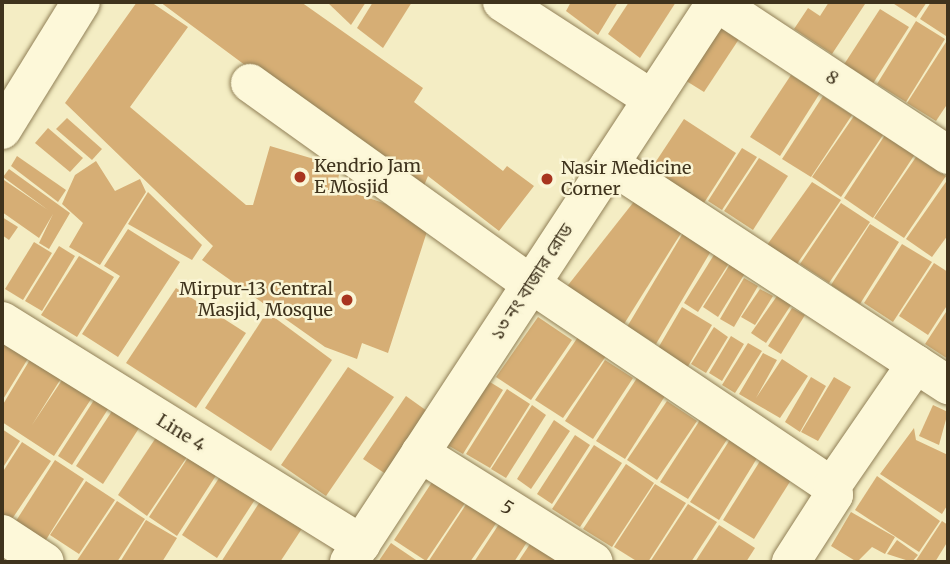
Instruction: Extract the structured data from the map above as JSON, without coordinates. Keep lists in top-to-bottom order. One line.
{"streets":{"street":["8","১৩ নং বাজার রোড","Line 4","5"]},"crossings":[["8","১৩ নং বাজার রোড"],["১৩ নং বাজার রোড","Line 4"],["১৩ নং বাজার রোড","5"]],"places":["Kendrio Jam E Mosjid","Nasir Medicine Corner","Mirpur-13 Central Masjid, Mosque"]}
